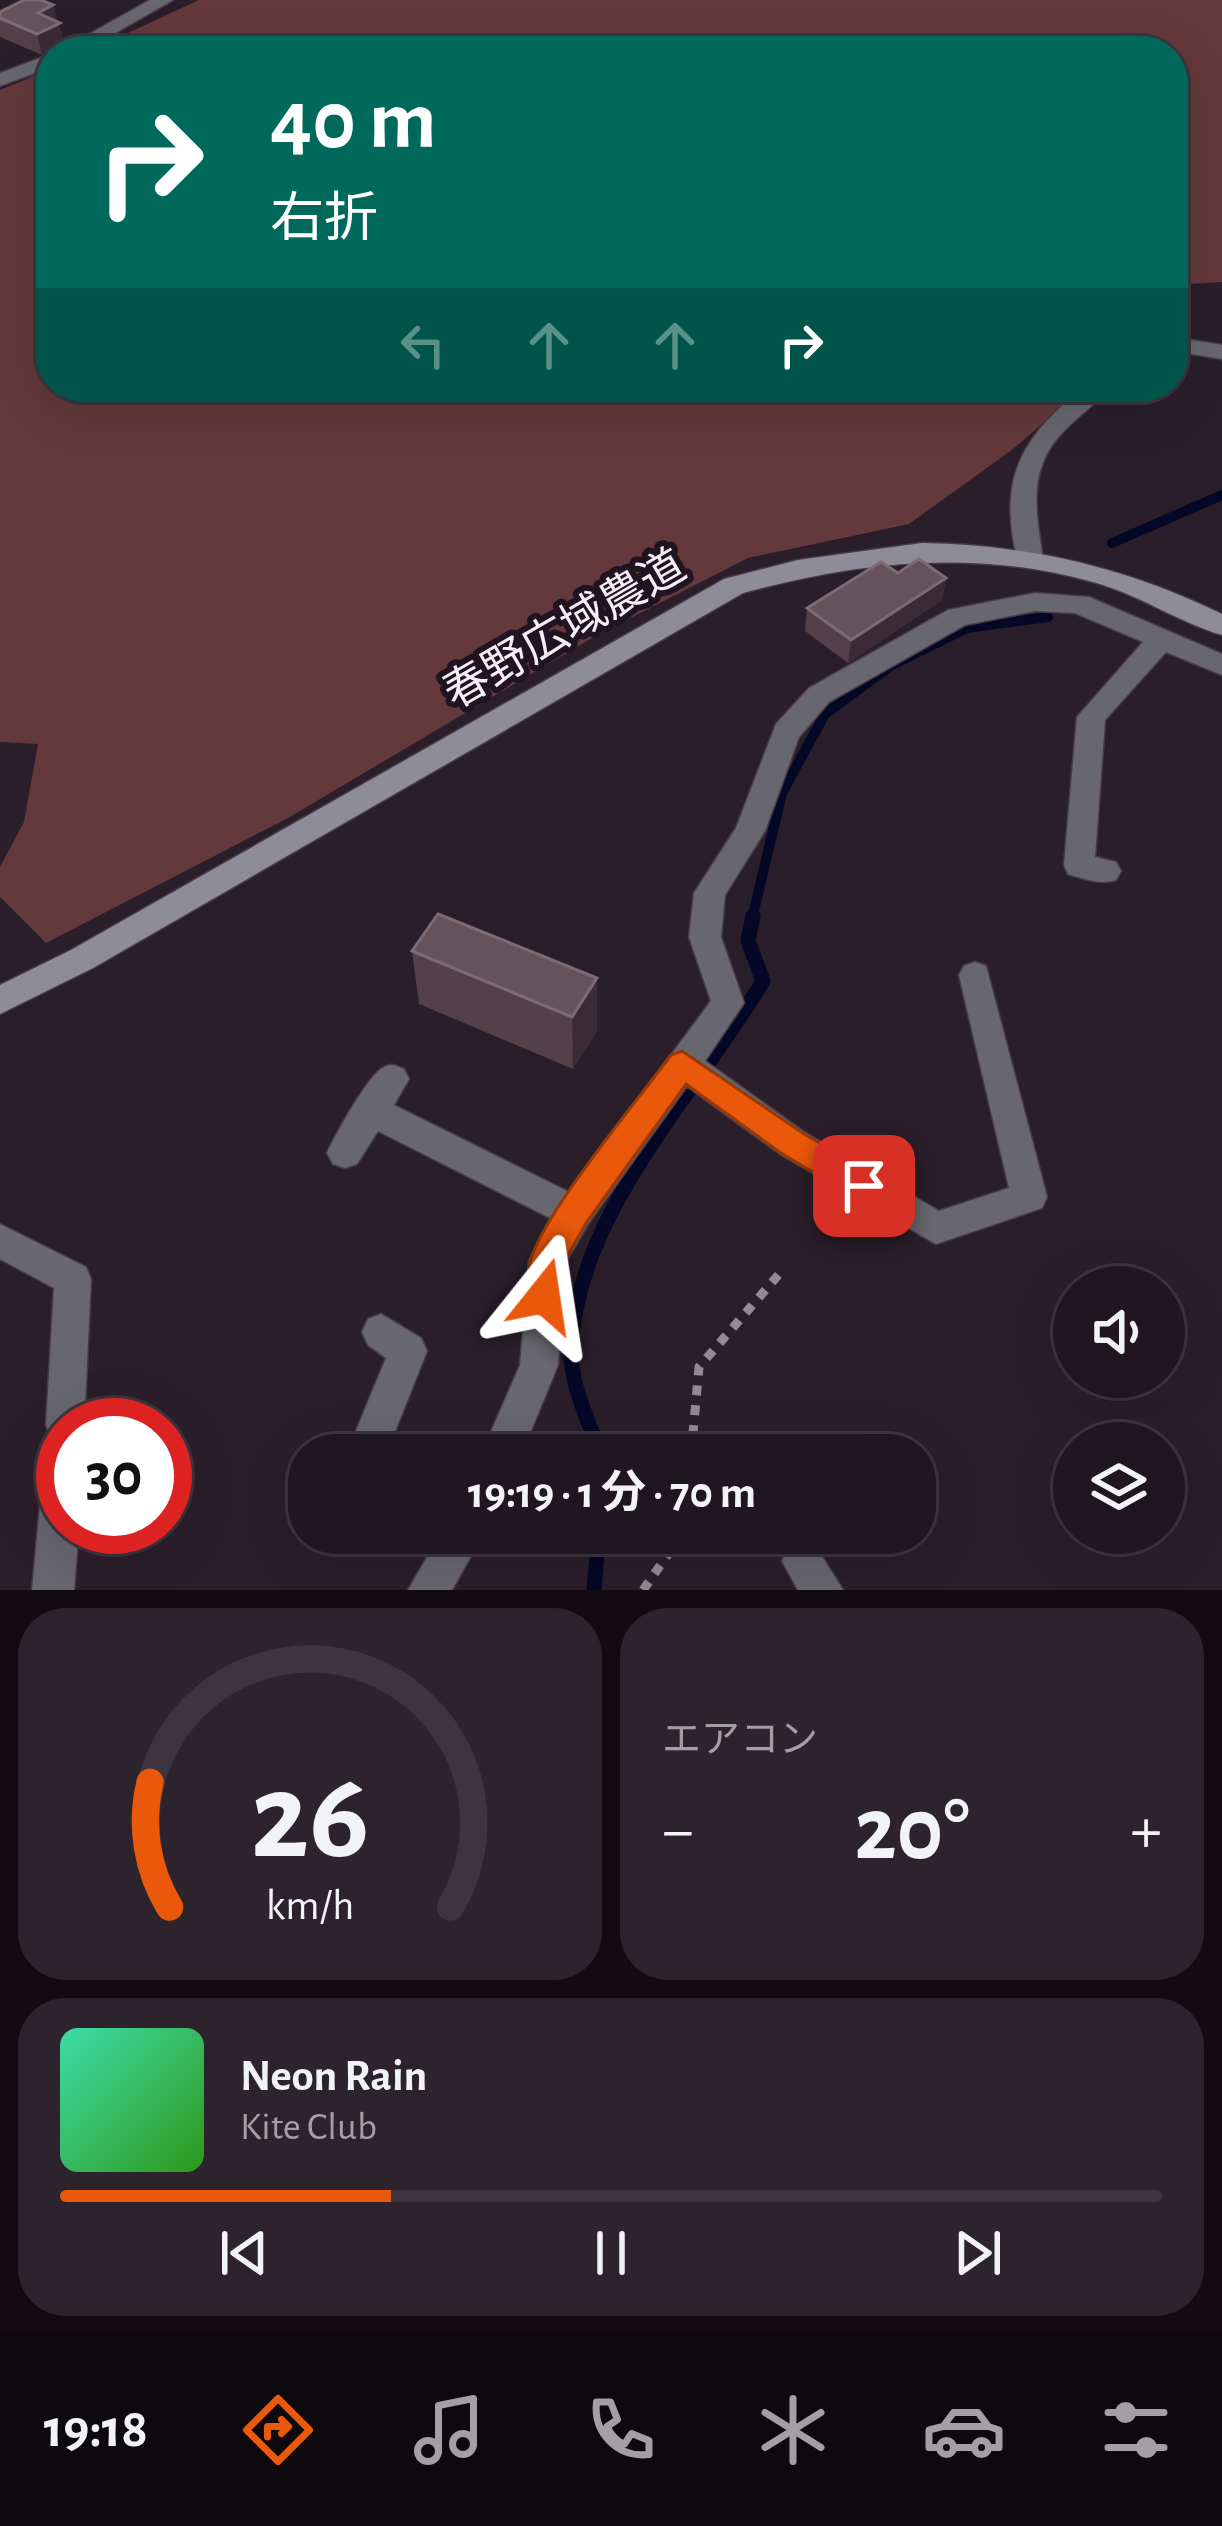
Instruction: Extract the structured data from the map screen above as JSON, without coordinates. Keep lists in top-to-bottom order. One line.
{"streets":{"street":["春野広域農道"]},"page":{"turn":["40 m","右折"],"limit":"30","trip":"19:19 · 1 分 · 70 m","tile":"エアコン","heat":["−","20°","+"],"song":["Neon Rain","Kite Club"],"tabs":"19:18","gauge":["26","km/h"]}}
